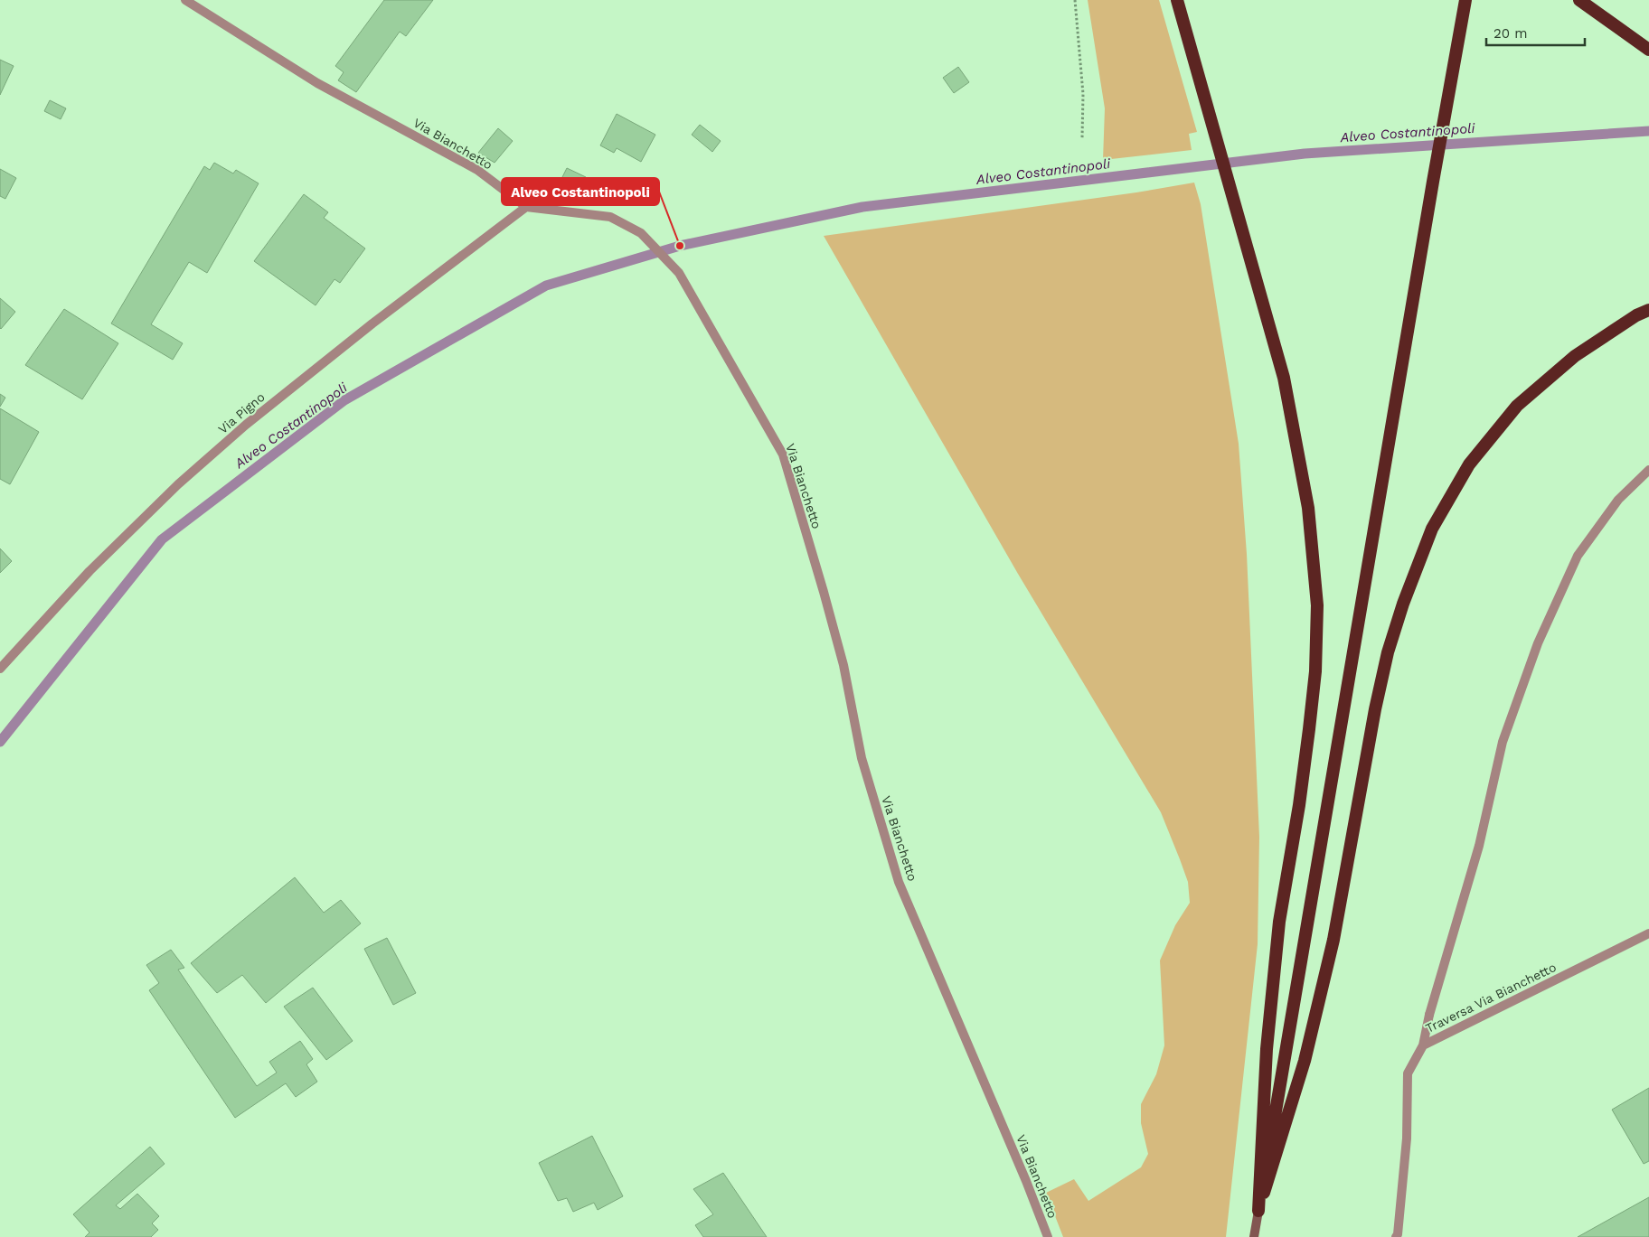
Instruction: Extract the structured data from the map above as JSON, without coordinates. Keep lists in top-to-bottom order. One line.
{"streets":{"street":["Via Bianchetto","Via Pigno","Traversa Via Bianchetto"]},"crossings":[["Via Bianchetto","Via Pigno"]],"water":["Alveo Costantinopoli"],"places":["Alveo Costantinopoli"],"scale_bar":"20 m"}
